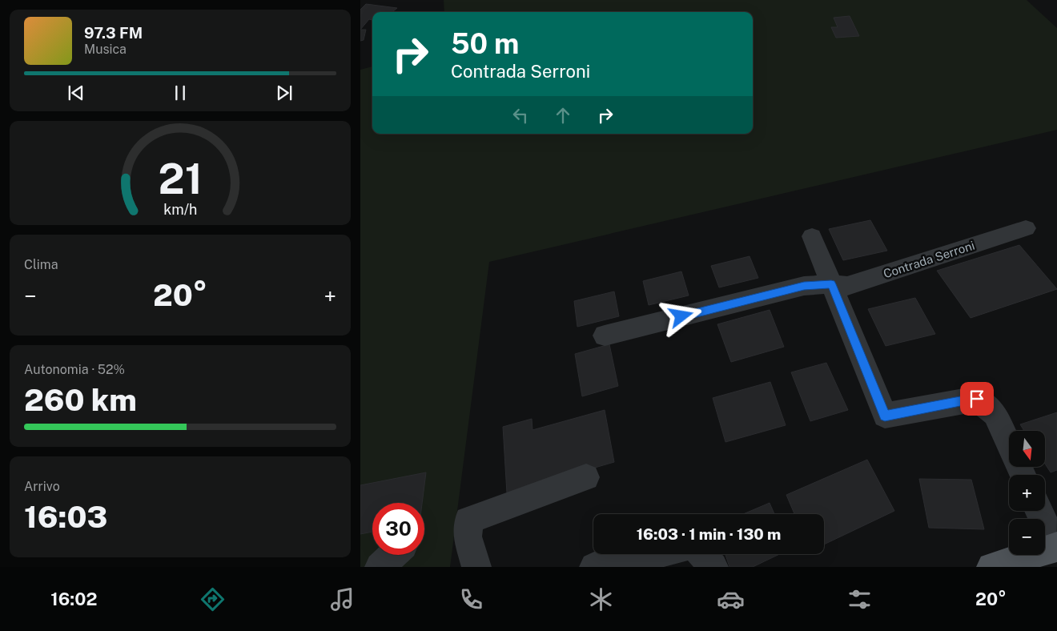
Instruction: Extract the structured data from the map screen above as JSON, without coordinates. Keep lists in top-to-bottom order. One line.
{"streets":{"street":["Contrada Serroni"]},"north":"bottom","page":{"turn":["50 m","Contrada Serroni"],"song":["97.3 FM","Musica"],"tile":["Clima",["Autonomia · 52%","260 km"],["Arrivo","16:03"]],"heat":["−","20°","+"],"map_buttons":["+","−"],"limit":"30","trip":"16:03 · 1 min · 130 m","tabs":["16:02","20°"],"gauge":["21","km/h"]}}
